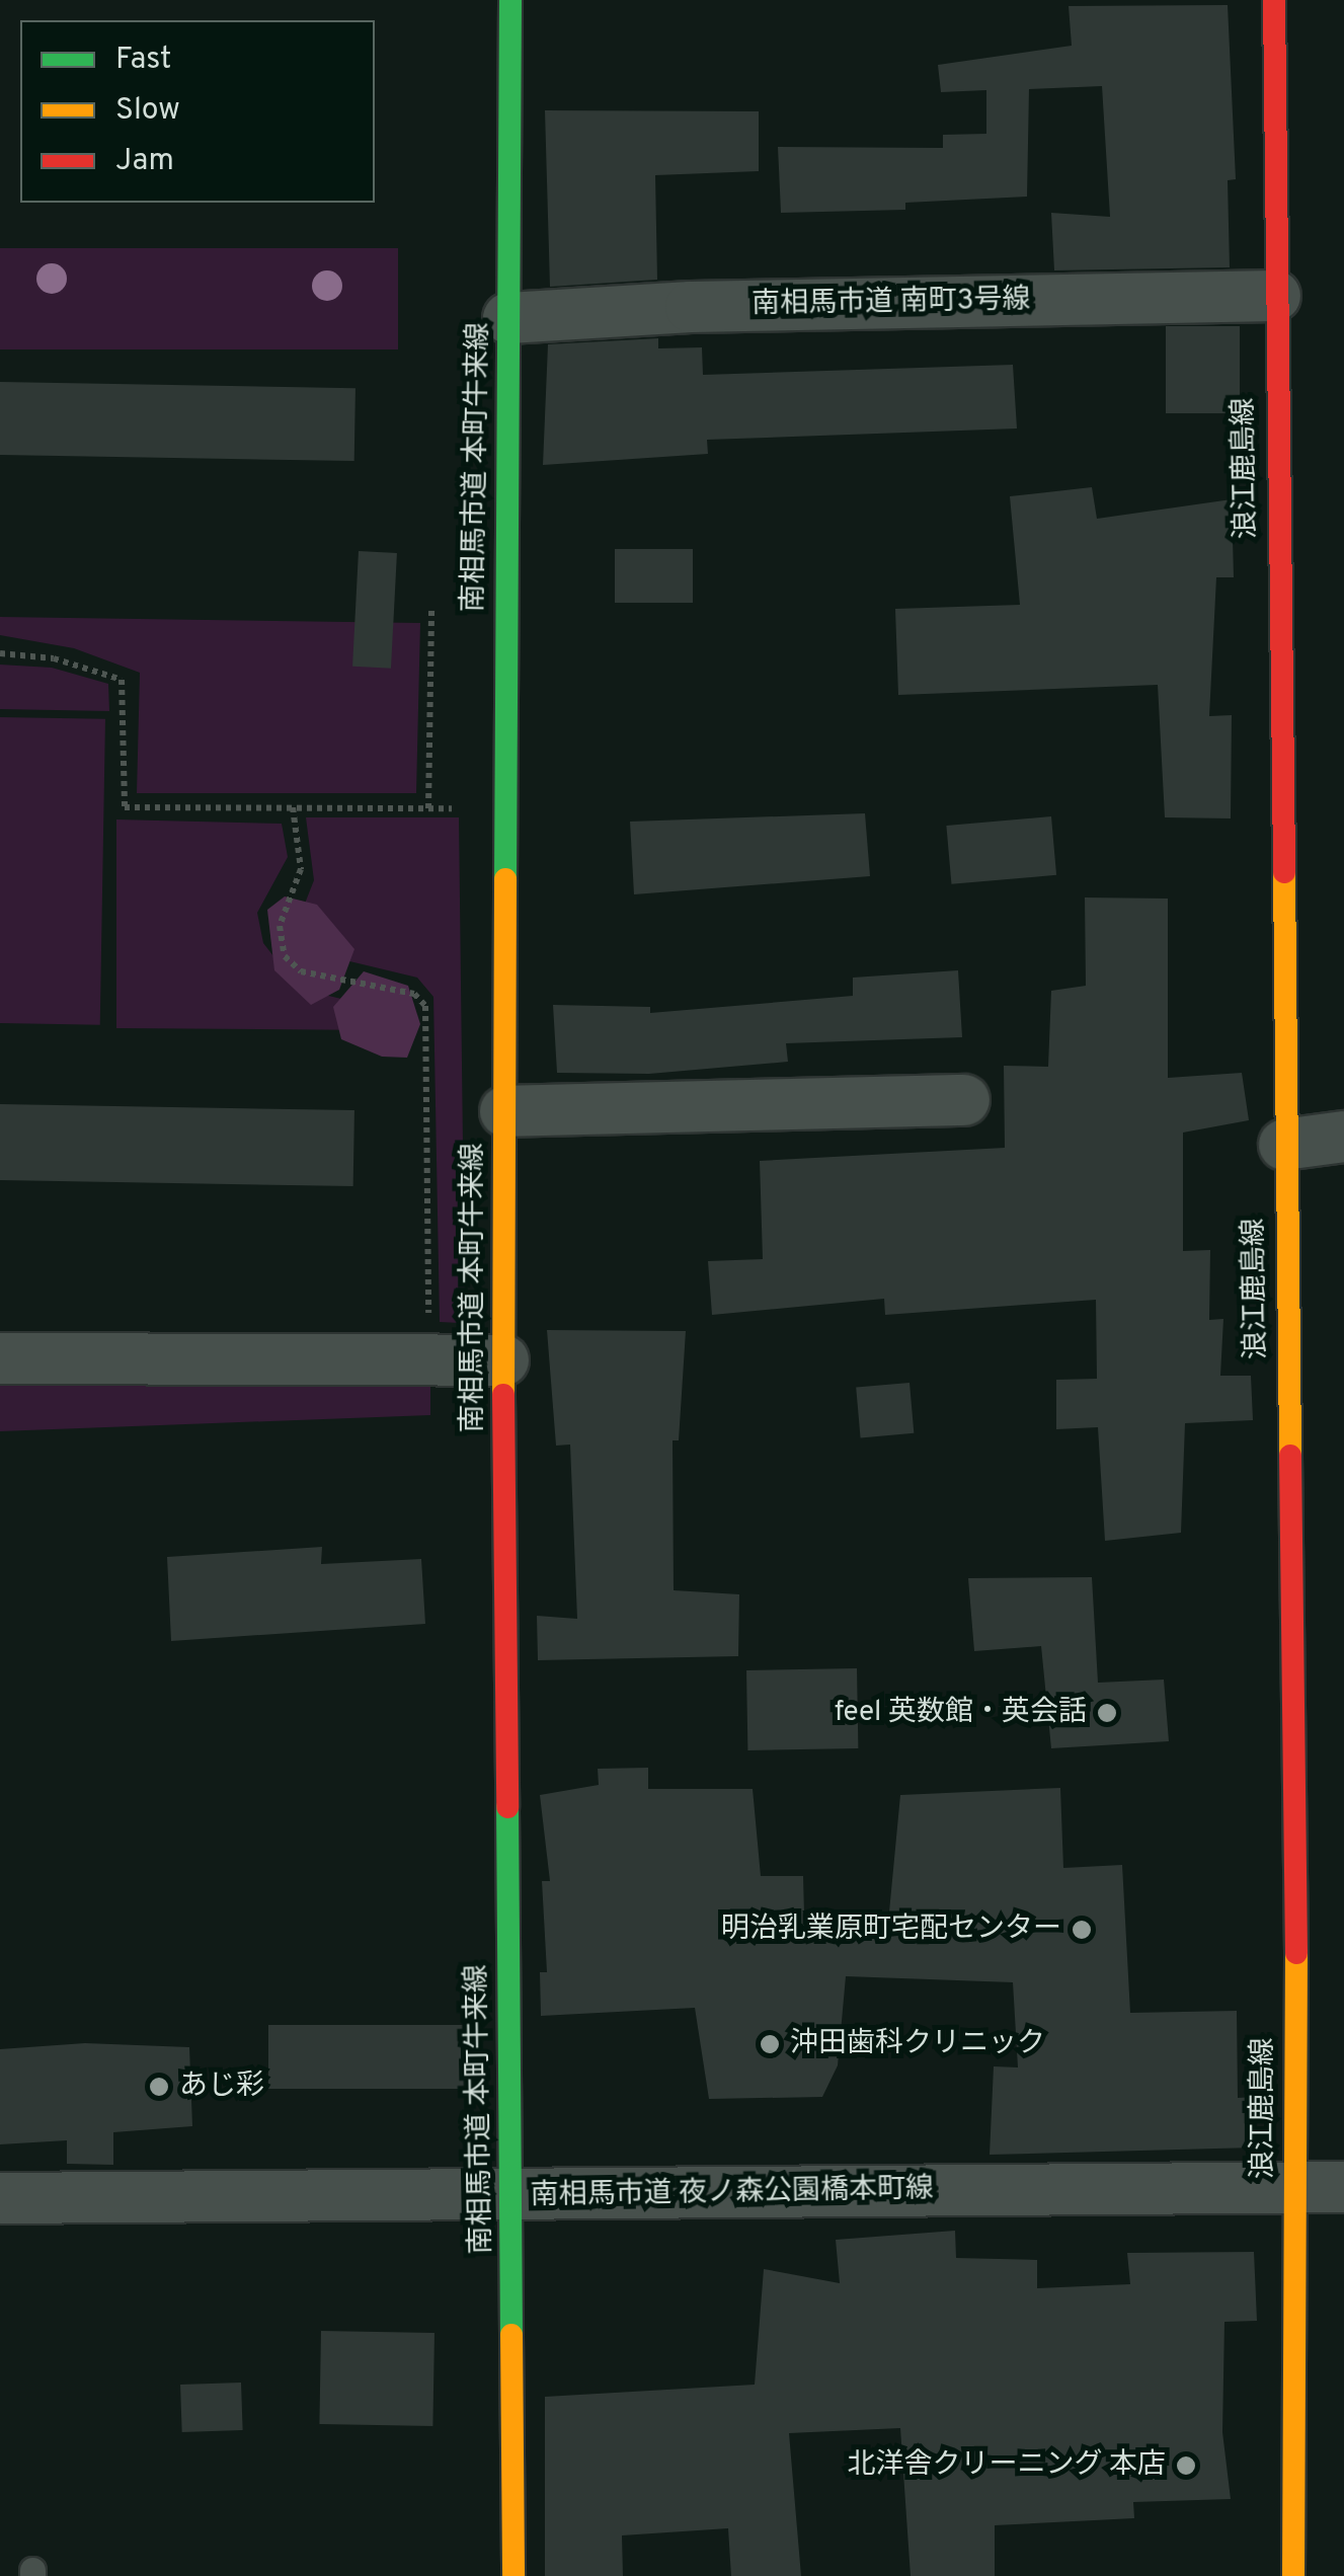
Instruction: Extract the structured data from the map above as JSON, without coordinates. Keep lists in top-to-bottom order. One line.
{"streets":{"street":["南相馬市道 南町3号線","南相馬市道 本町牛来線","浪江鹿島線","南相馬市道 夜ノ森公園橋本町線"]},"crossings":[["南相馬市道 南町3号線","南相馬市道 本町牛来線"],["南相馬市道 南町3号線","浪江鹿島線"],["南相馬市道 本町牛来線","南相馬市道 夜ノ森公園橋本町線"],["浪江鹿島線","南相馬市道 夜ノ森公園橋本町線"]],"places":["feel 英数館・英会話","明治乳業原町宅配センター","沖田歯科クリニック","あじ彩","北洋舎クリーニング 本店"],"legend":["Fast","Slow","Jam"]}
